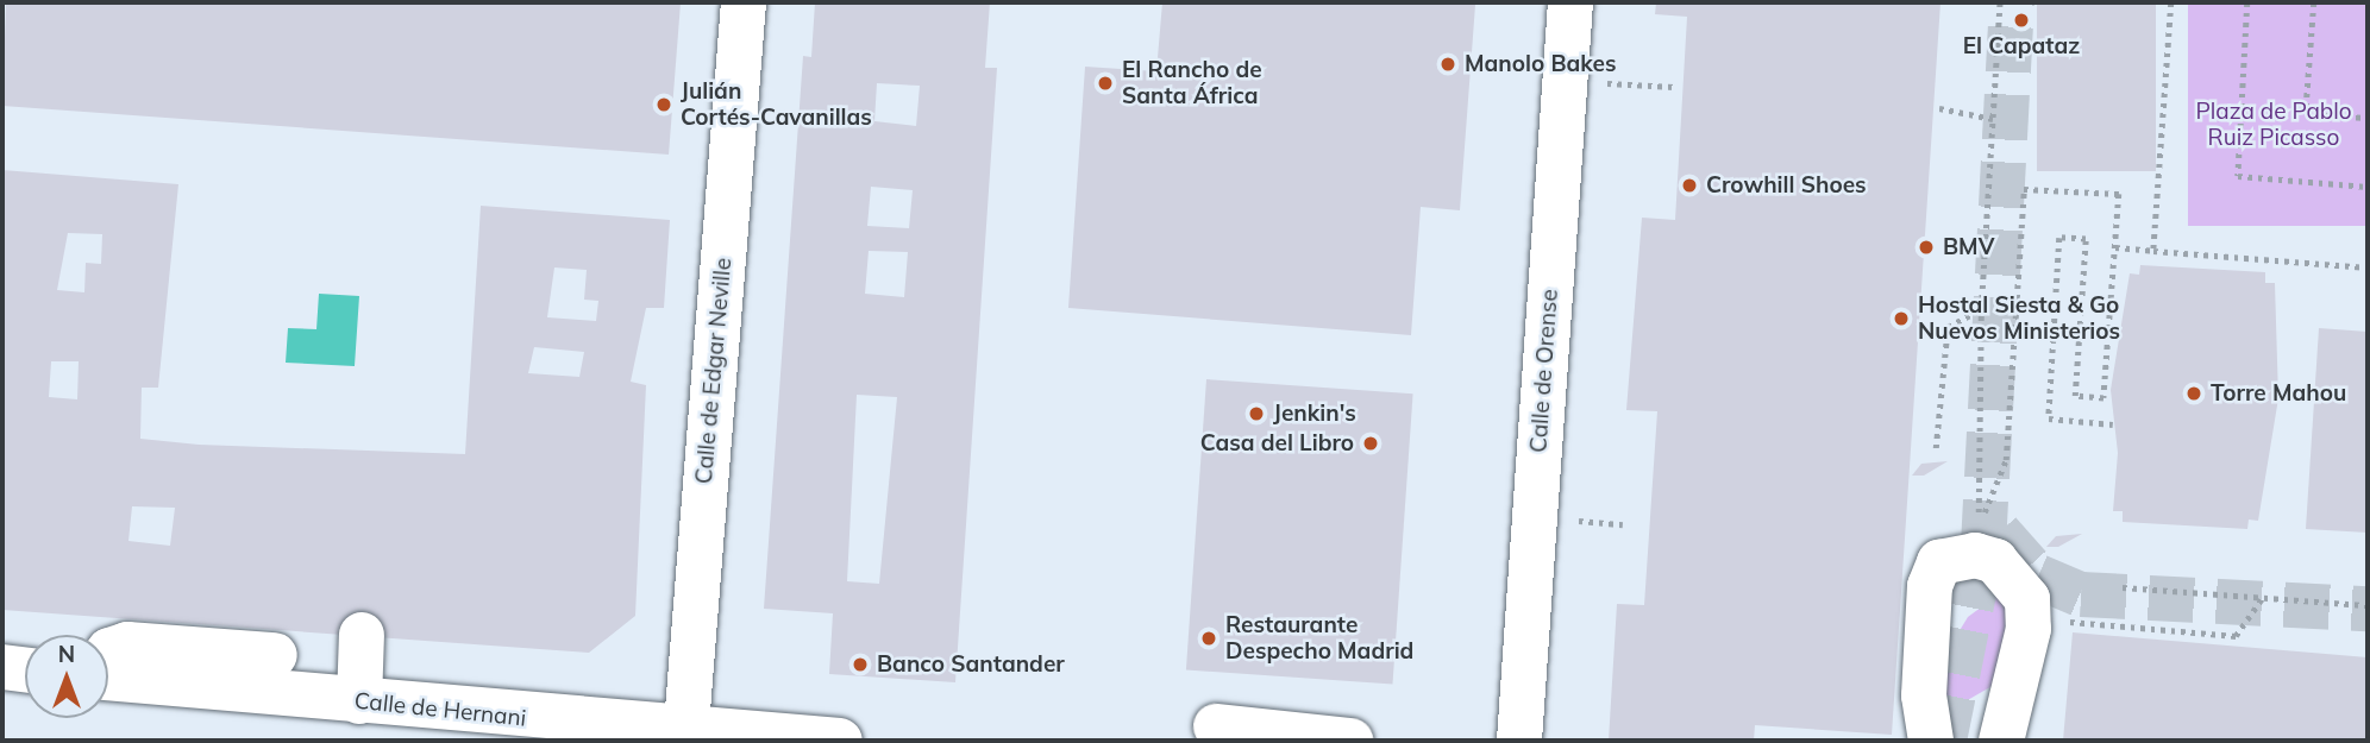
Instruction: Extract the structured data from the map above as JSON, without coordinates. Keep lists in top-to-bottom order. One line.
{"streets":{"street":["Calle de Edgar Neville","Calle de Orense","Calle de Hernani"]},"crossings":[["Calle de Edgar Neville","Calle de Hernani"]],"parks":["Plaza de Pablo Ruiz Picasso"],"places":["El Capataz","Manolo Bakes","El Rancho de Santa África","Julián Cortés-Cavanillas","Crowhill Shoes","BMV","Hostal Siesta & Go Nuevos Ministerios","Torre Mahou","Jenkin's","Casa del Libro","Restaurante Despecho Madrid","Banco Santander"],"north":"top"}
